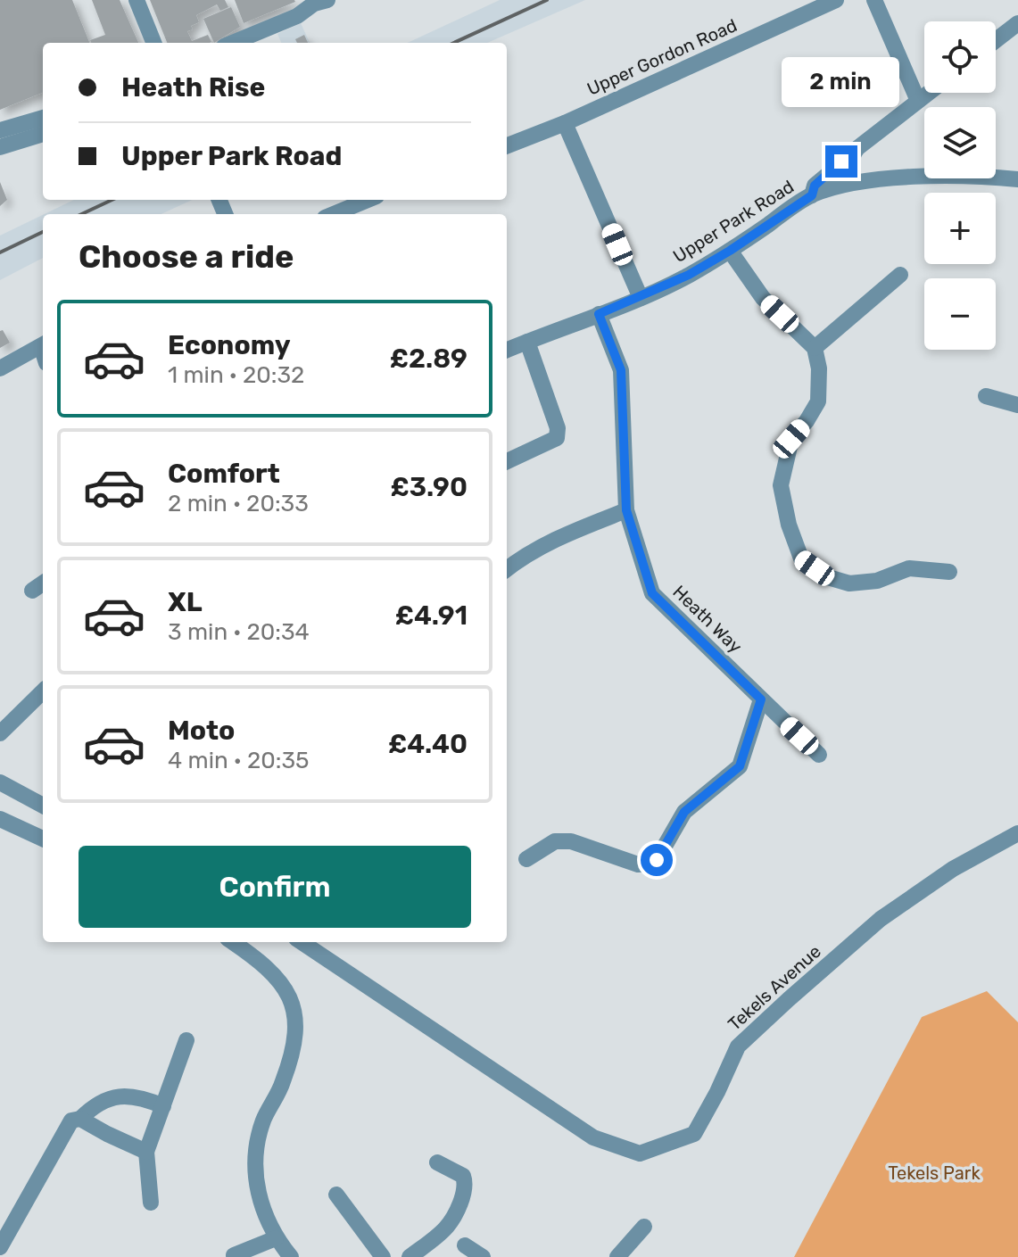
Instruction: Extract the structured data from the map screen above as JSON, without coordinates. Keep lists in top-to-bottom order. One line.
{"streets":{"street":["Upper Gordon Road","Upper Park Road","Heath Way","Tekels Avenue"]},"crossings":[["Upper Park Road","Heath Way"]],"parks":["Tekels Park"],"page":{"map_buttons":["+","−"],"banner":["Heath Rise","Upper Park Road"],"bubble":"2 min","heading":"Choose a ride","list":[{"name":"Economy","note":"1 min · 20:32","value":"£2.89"},{"name":"Comfort","note":"2 min · 20:33","value":"£3.90"},{"name":"XL","note":"3 min · 20:34","value":"£4.91"},{"name":"Moto","note":"4 min · 20:35","value":"£4.40"}],"buttons":"Confirm"}}
